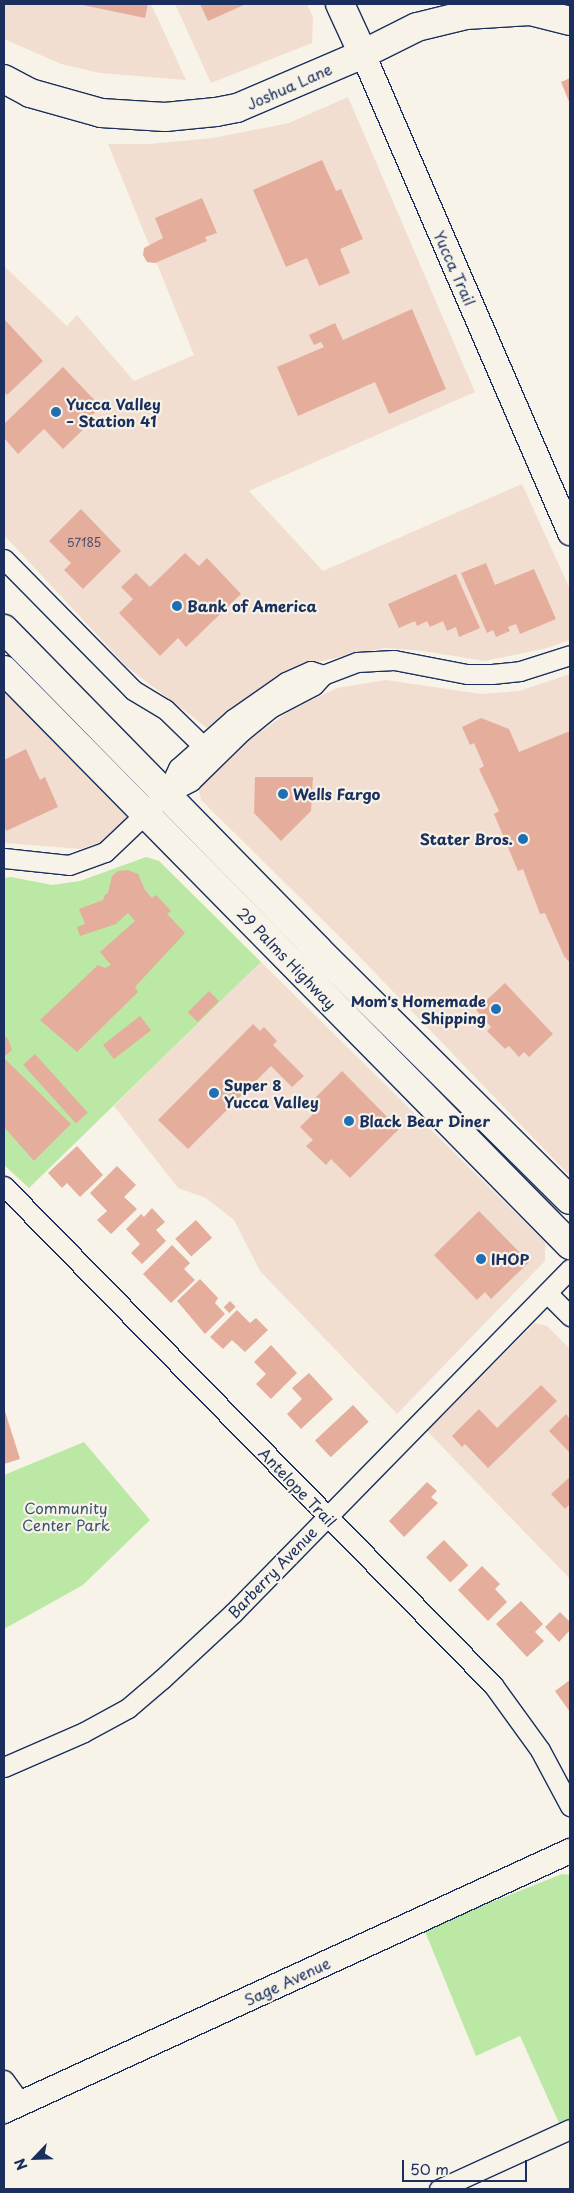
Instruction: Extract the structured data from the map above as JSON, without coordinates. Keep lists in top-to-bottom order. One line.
{"streets":{"main road":["Joshua Lane","Yucca Trail","29 Palms Highway"],"street":["Antelope Trail","Barberry Avenue","Sage Avenue"]},"crossings":[["Joshua Lane","Yucca Trail"],["Antelope Trail","Barberry Avenue"]],"parks":["Community Center Park"],"places":["Yucca Valley – Station 41","Bank of America","Wells Fargo","Stater Bros.","Mom's Homemade Shipping","Super 8 Yucca Valley","Black Bear Diner","IHOP"],"house_numbers":["57185"],"scale_bar":"50 m","north":"bottom left"}
